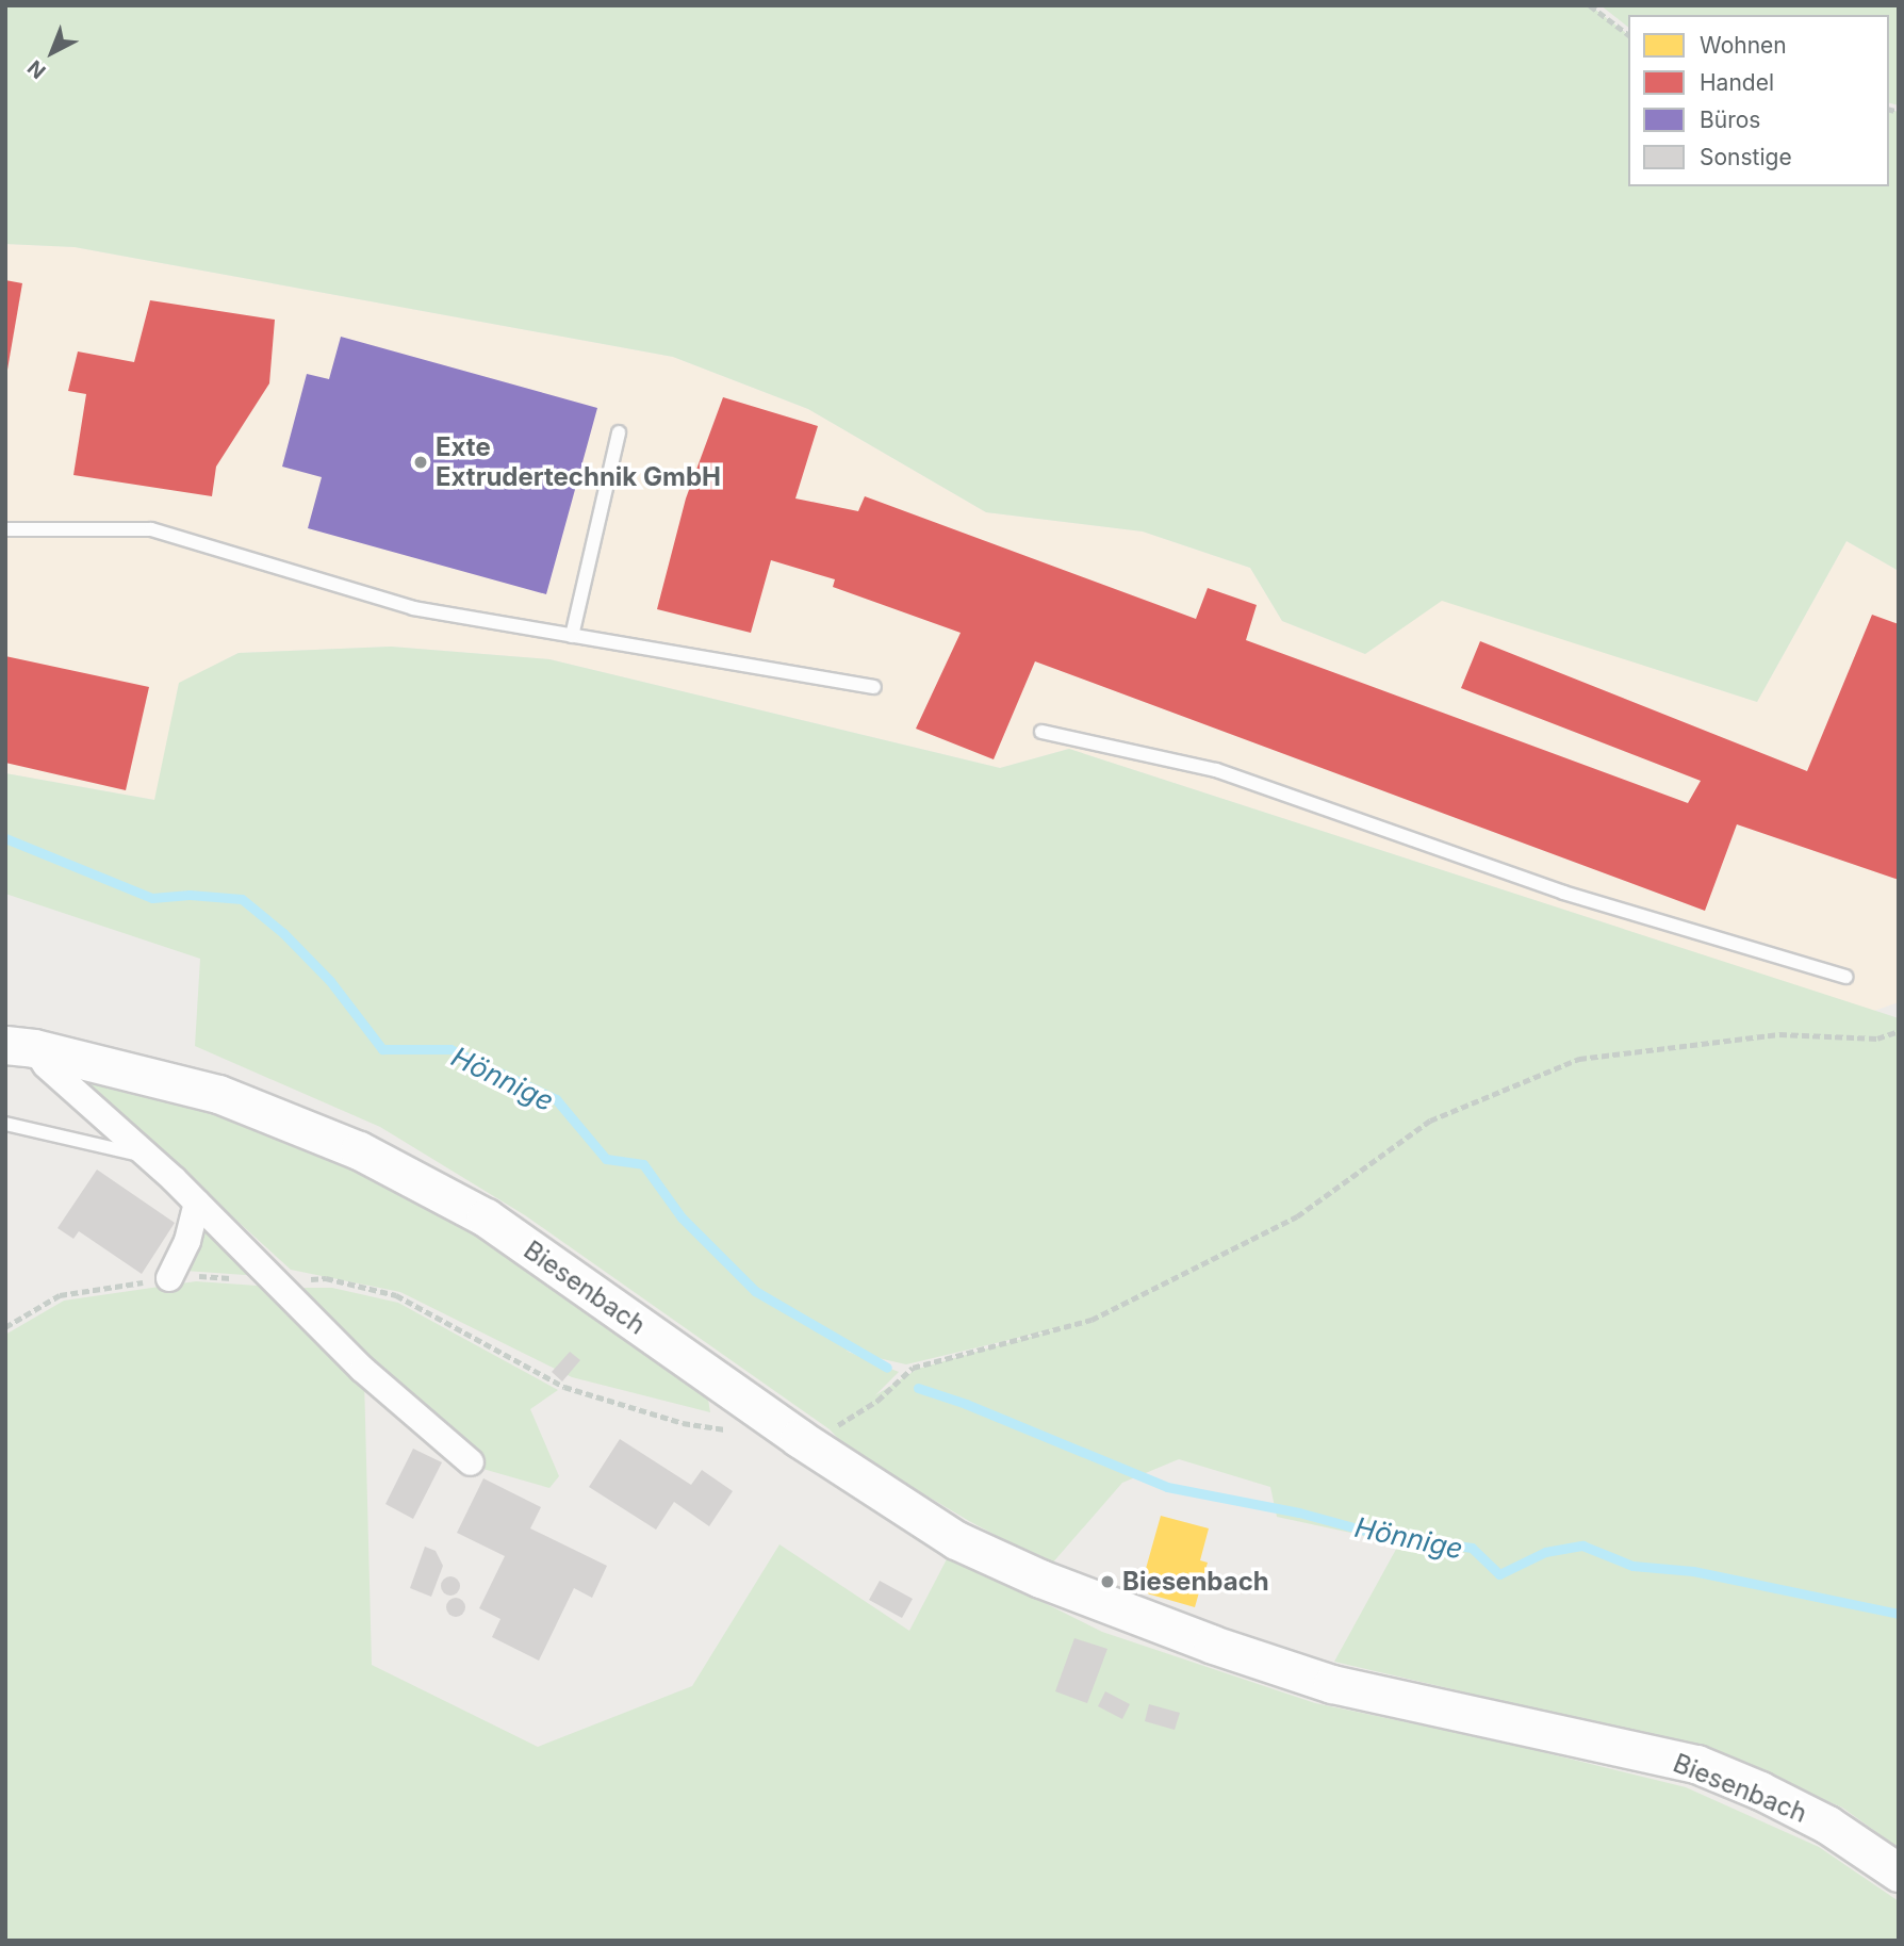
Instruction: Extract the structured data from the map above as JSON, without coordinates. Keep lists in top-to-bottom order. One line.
{"streets":{"main road":["Biesenbach"]},"water":["Hönnige"],"places":["Exte Extrudertechnik GmbH","Biesenbach"],"legend":["Wohnen","Handel","Büros","Sonstige"],"north":"bottom left"}
